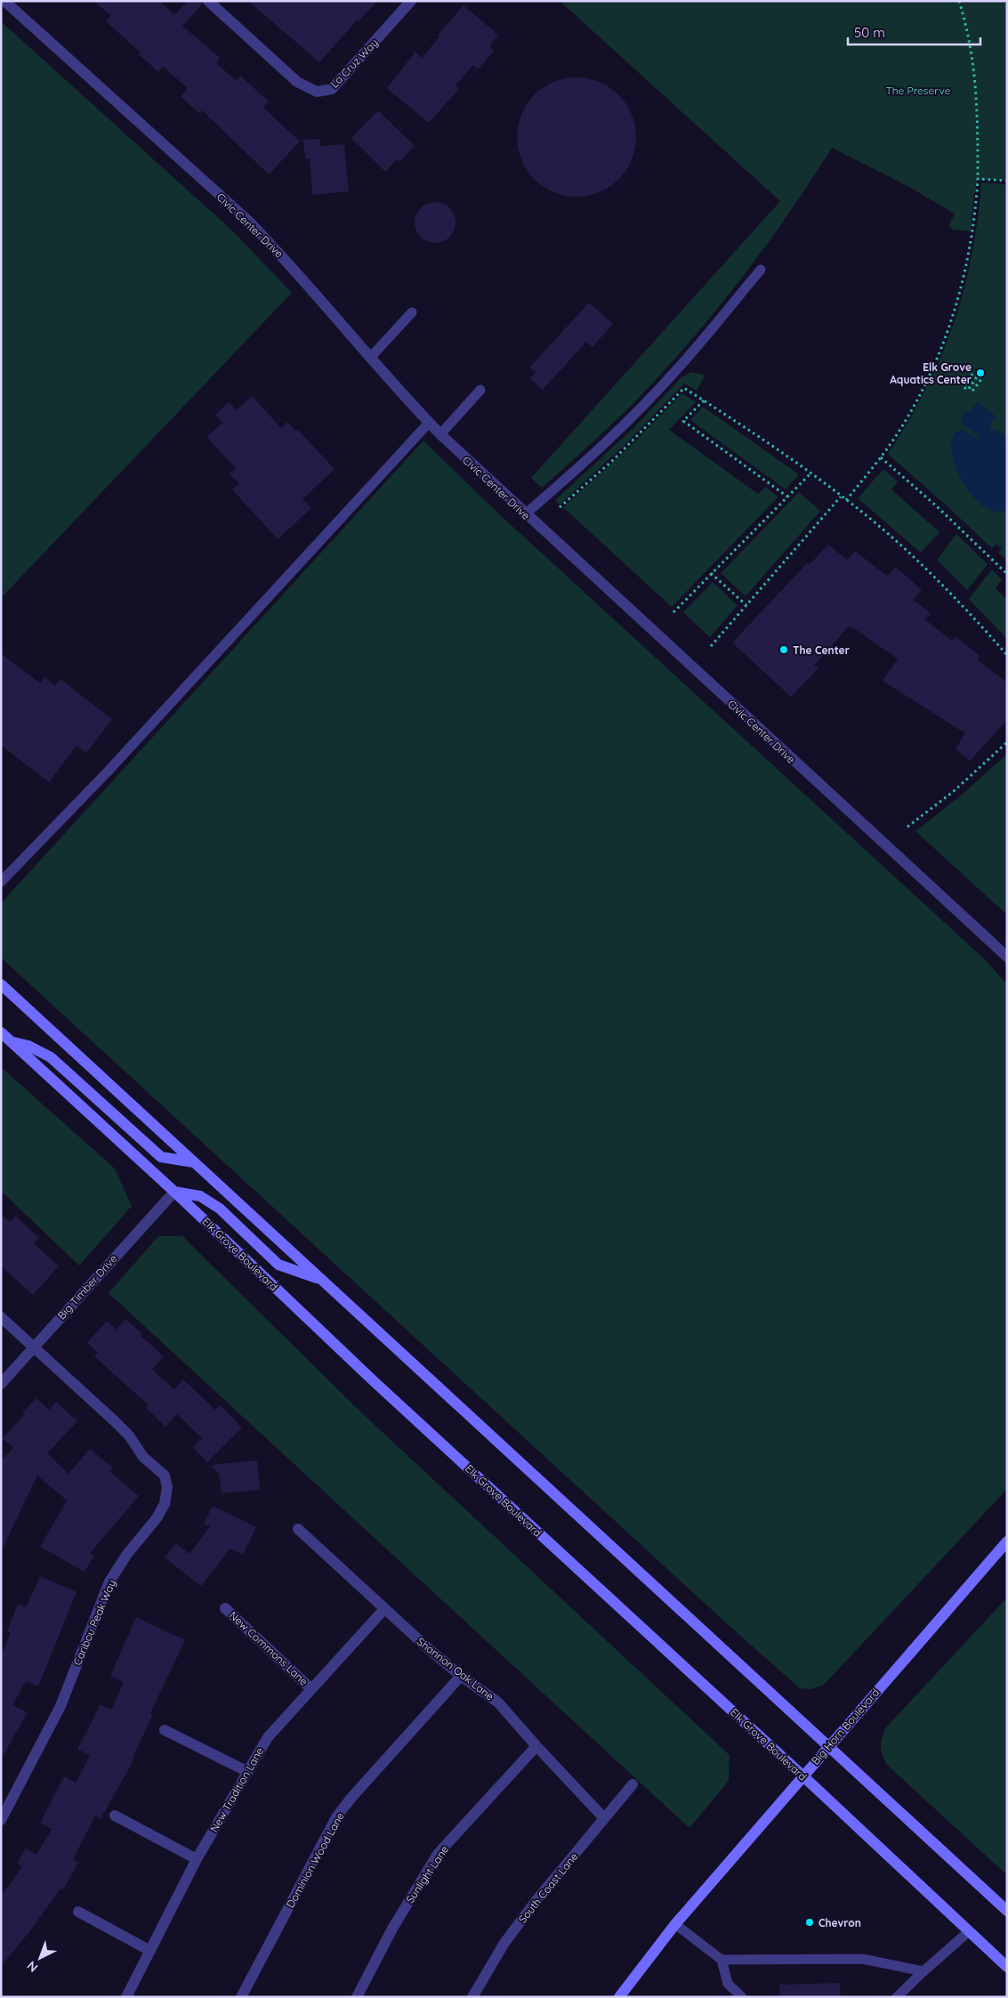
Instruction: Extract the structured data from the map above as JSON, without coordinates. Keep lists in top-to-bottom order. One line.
{"streets":{"main road":["Elk Grove Boulevard","Big Horn Boulevard"],"street":["La Cruz Way","Civic Center Drive","Big Timber Drive","Caribou Peak Way","New Commons Lane","Shannon Oak Lane","New Tradition Lane","Dominion Wood Lane","Sunlight Lane","South Coast Lane"]},"crossings":[["Elk Grove Boulevard","Big Timber Drive"],["Elk Grove Boulevard","Big Horn Boulevard"],["Big Timber Drive","Caribou Peak Way"],["New Commons Lane","New Tradition Lane"],["Shannon Oak Lane","New Tradition Lane"],["Shannon Oak Lane","Dominion Wood Lane"],["Shannon Oak Lane","Sunlight Lane"],["Shannon Oak Lane","South Coast Lane"]],"parks":["The Preserve"],"places":["Elk Grove Aquatics Center","The Center","Chevron"],"scale_bar":"50 m","north":"bottom left"}
